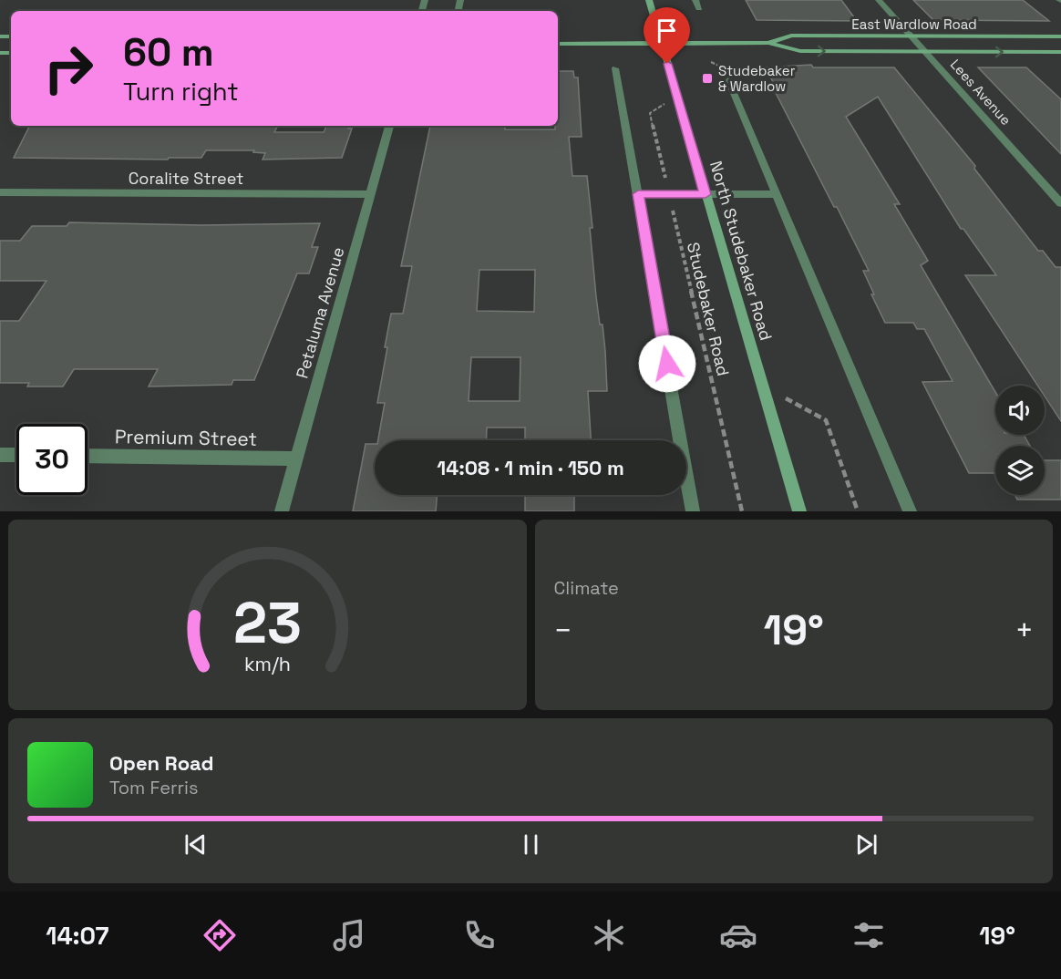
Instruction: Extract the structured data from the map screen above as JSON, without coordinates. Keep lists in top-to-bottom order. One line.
{"streets":{"main road":["East Wardlow Road","North Studebaker Road"],"street":["Lees Avenue","Coralite Street","Petaluma Avenue","Premium Street"],"path":["Studebaker Road"]},"crossings":[["East Wardlow Road","Lees Avenue"],["East Wardlow Road","North Studebaker Road"],["Coralite Street","Petaluma Avenue"],["Petaluma Avenue","Premium Street"]],"places":{"transit":["Studebaker & Wardlow"]},"page":{"turn":["60 m","Turn right"],"limit":"30","trip":"14:08 · 1 min · 150 m","tile":"Climate","heat":["−","19°","+"],"song":["Open Road","Tom Ferris"],"tabs":["14:07","19°"],"gauge":["23","km/h"]}}
